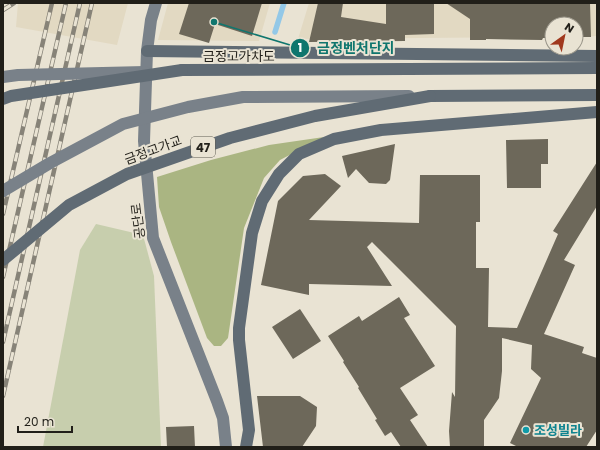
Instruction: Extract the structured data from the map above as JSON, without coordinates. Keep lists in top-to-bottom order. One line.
{"streets":{"main road":["금정고가차도","47","금정고가교"],"street":["공단로"]},"crossings":[["47","금정고가교"]],"places":["금정벤처단지","조성빌라"],"scale_bar":"20 m","north":"top right"}
